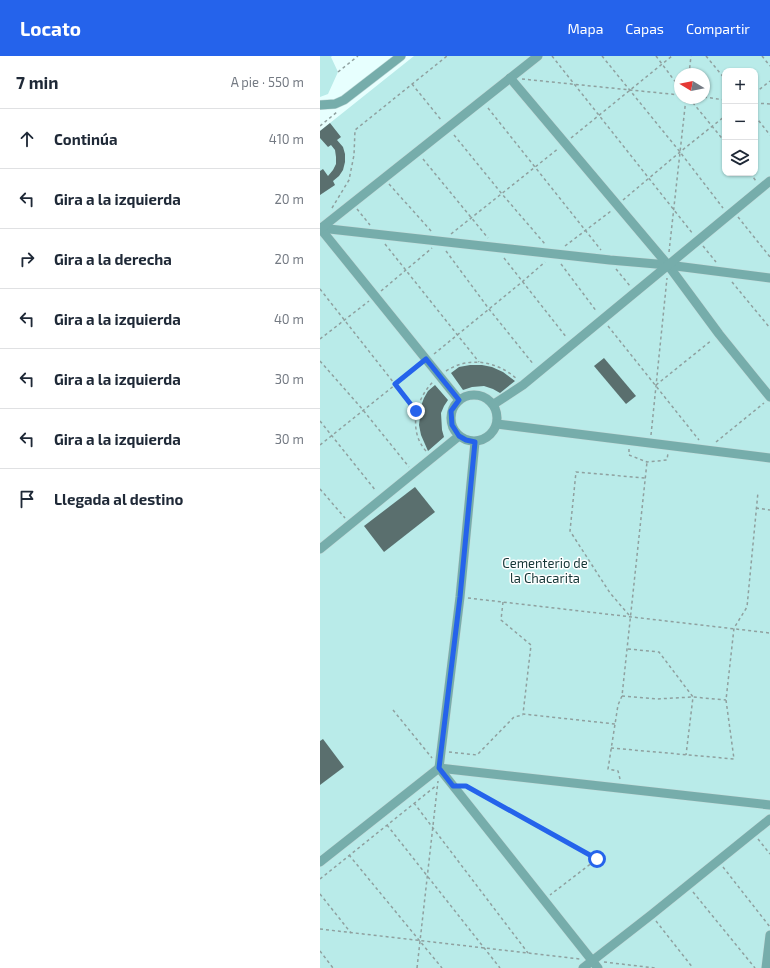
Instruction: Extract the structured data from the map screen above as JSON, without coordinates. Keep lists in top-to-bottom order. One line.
{"parks":["Cementerio de la Chacarita"],"north":"left","page":{"header":"Locato","nav":["Mapa","Capas","Compartir"],"heading":["7 min","A pie · 550 m"],"map_buttons":["+","−"],"list":[["Continúa","410 m"],["Gira a la izquierda","20 m"],["Gira a la derecha","20 m"],["Gira a la izquierda","40 m"],["Gira a la izquierda","30 m"],["Gira a la izquierda","30 m"],"Llegada al destino"]}}
